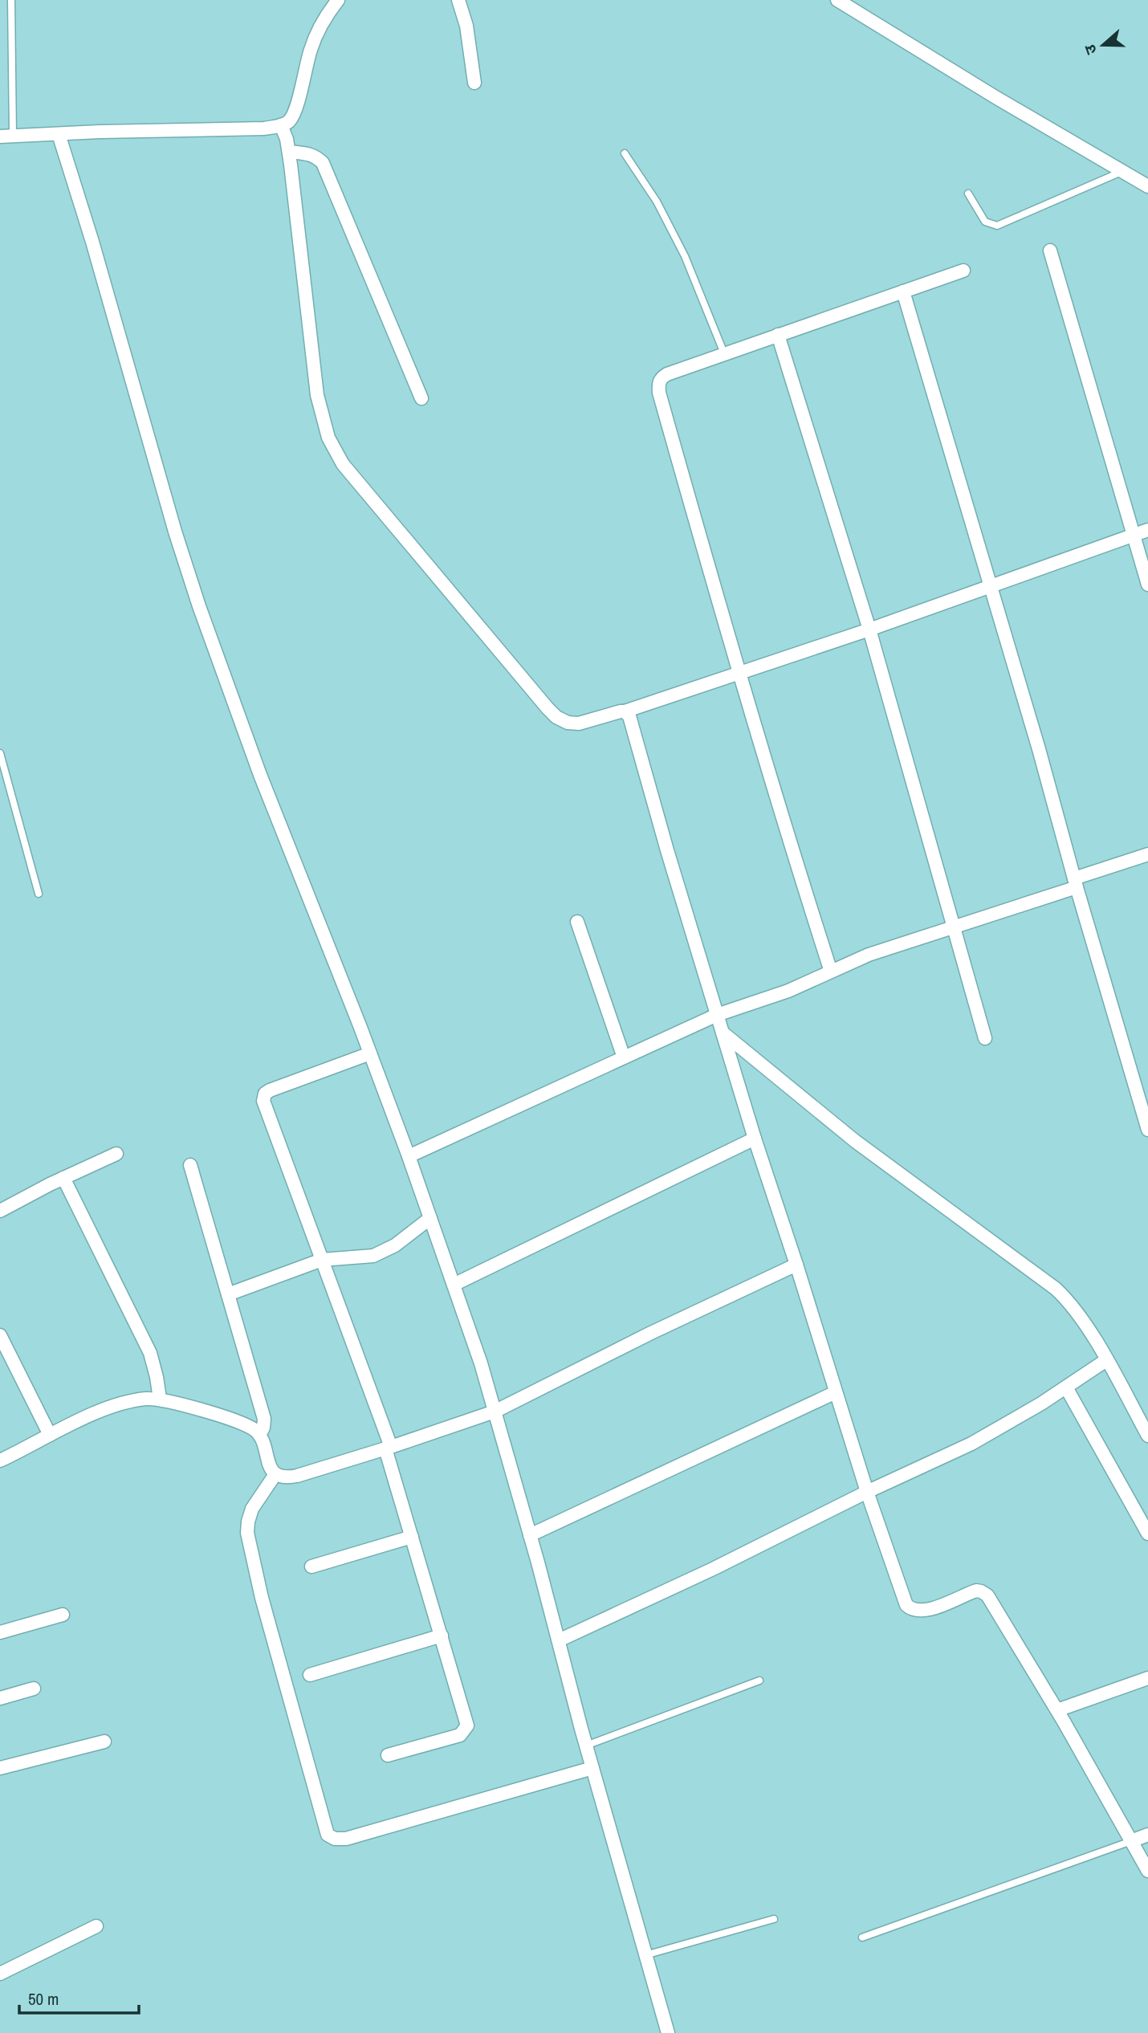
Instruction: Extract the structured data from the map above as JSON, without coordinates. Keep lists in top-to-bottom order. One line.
{"scale_bar":"50 m","north":"left"}
